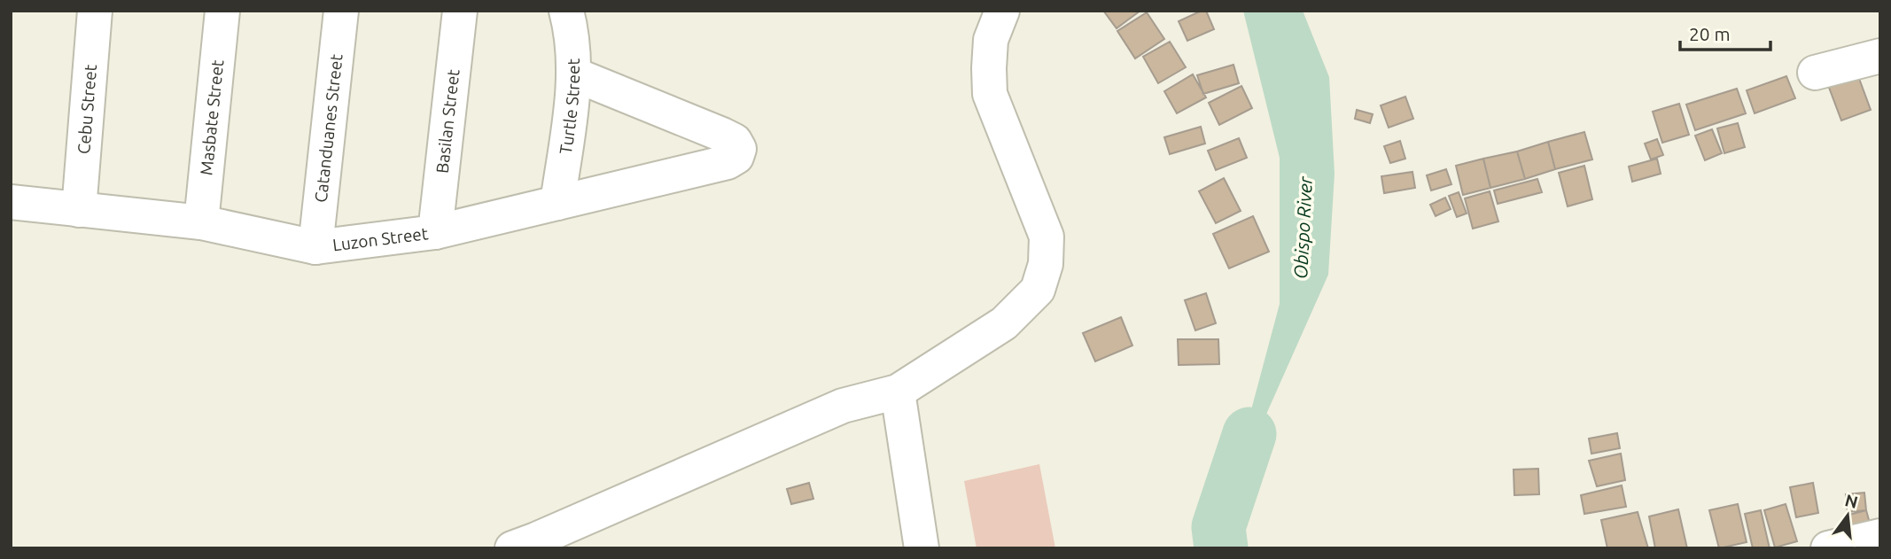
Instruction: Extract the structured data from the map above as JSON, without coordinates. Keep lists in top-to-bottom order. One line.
{"streets":{"street":["Turtle Street","Cebu Street","Masbate Street","Basilan Street","Catanduanes Street","Luzon Street"]},"crossings":[["Turtle Street","Luzon Street"],["Cebu Street","Luzon Street"],["Masbate Street","Luzon Street"],["Basilan Street","Luzon Street"],["Catanduanes Street","Luzon Street"]],"water":["Obispo River"],"scale_bar":"20 m","north":"top"}
